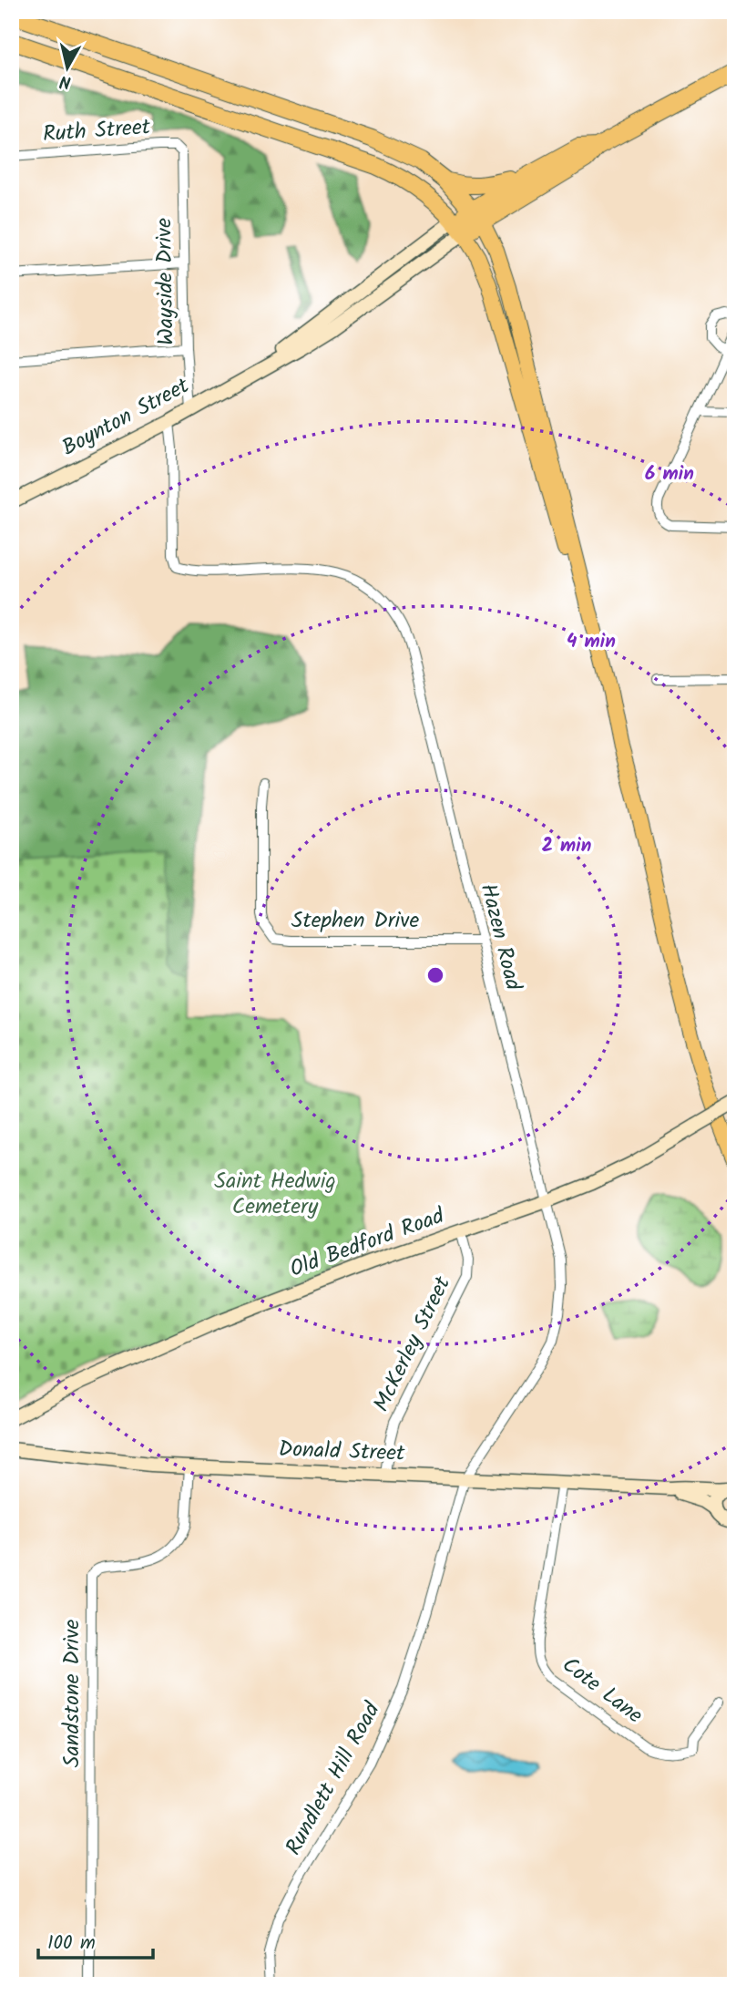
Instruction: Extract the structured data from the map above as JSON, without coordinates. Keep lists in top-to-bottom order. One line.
{"streets":{"street":["Ruth Street","Wayside Drive","Boynton Street","Stephen Drive","Hazen Road","Old Bedford Road","McKerley Street","Donald Street","Cote Lane","Sandstone Drive","Rundlett Hill Road"]},"crossings":[["Ruth Street","Wayside Drive"],["Wayside Drive","Boynton Street"],["Boynton Street","Hazen Road"],["Stephen Drive","Hazen Road"],["Hazen Road","Old Bedford Road"],["Hazen Road","Donald Street"],["Hazen Road","Rundlett Hill Road"],["Old Bedford Road","McKerley Street"],["McKerley Street","Donald Street"],["Donald Street","Cote Lane"],["Donald Street","Sandstone Drive"],["Donald Street","Rundlett Hill Road"]],"parks":["Saint Hedwig Cemetery"],"scale_bar":"100 m","north":"bottom","rings":["6 min","4 min","2 min"]}
